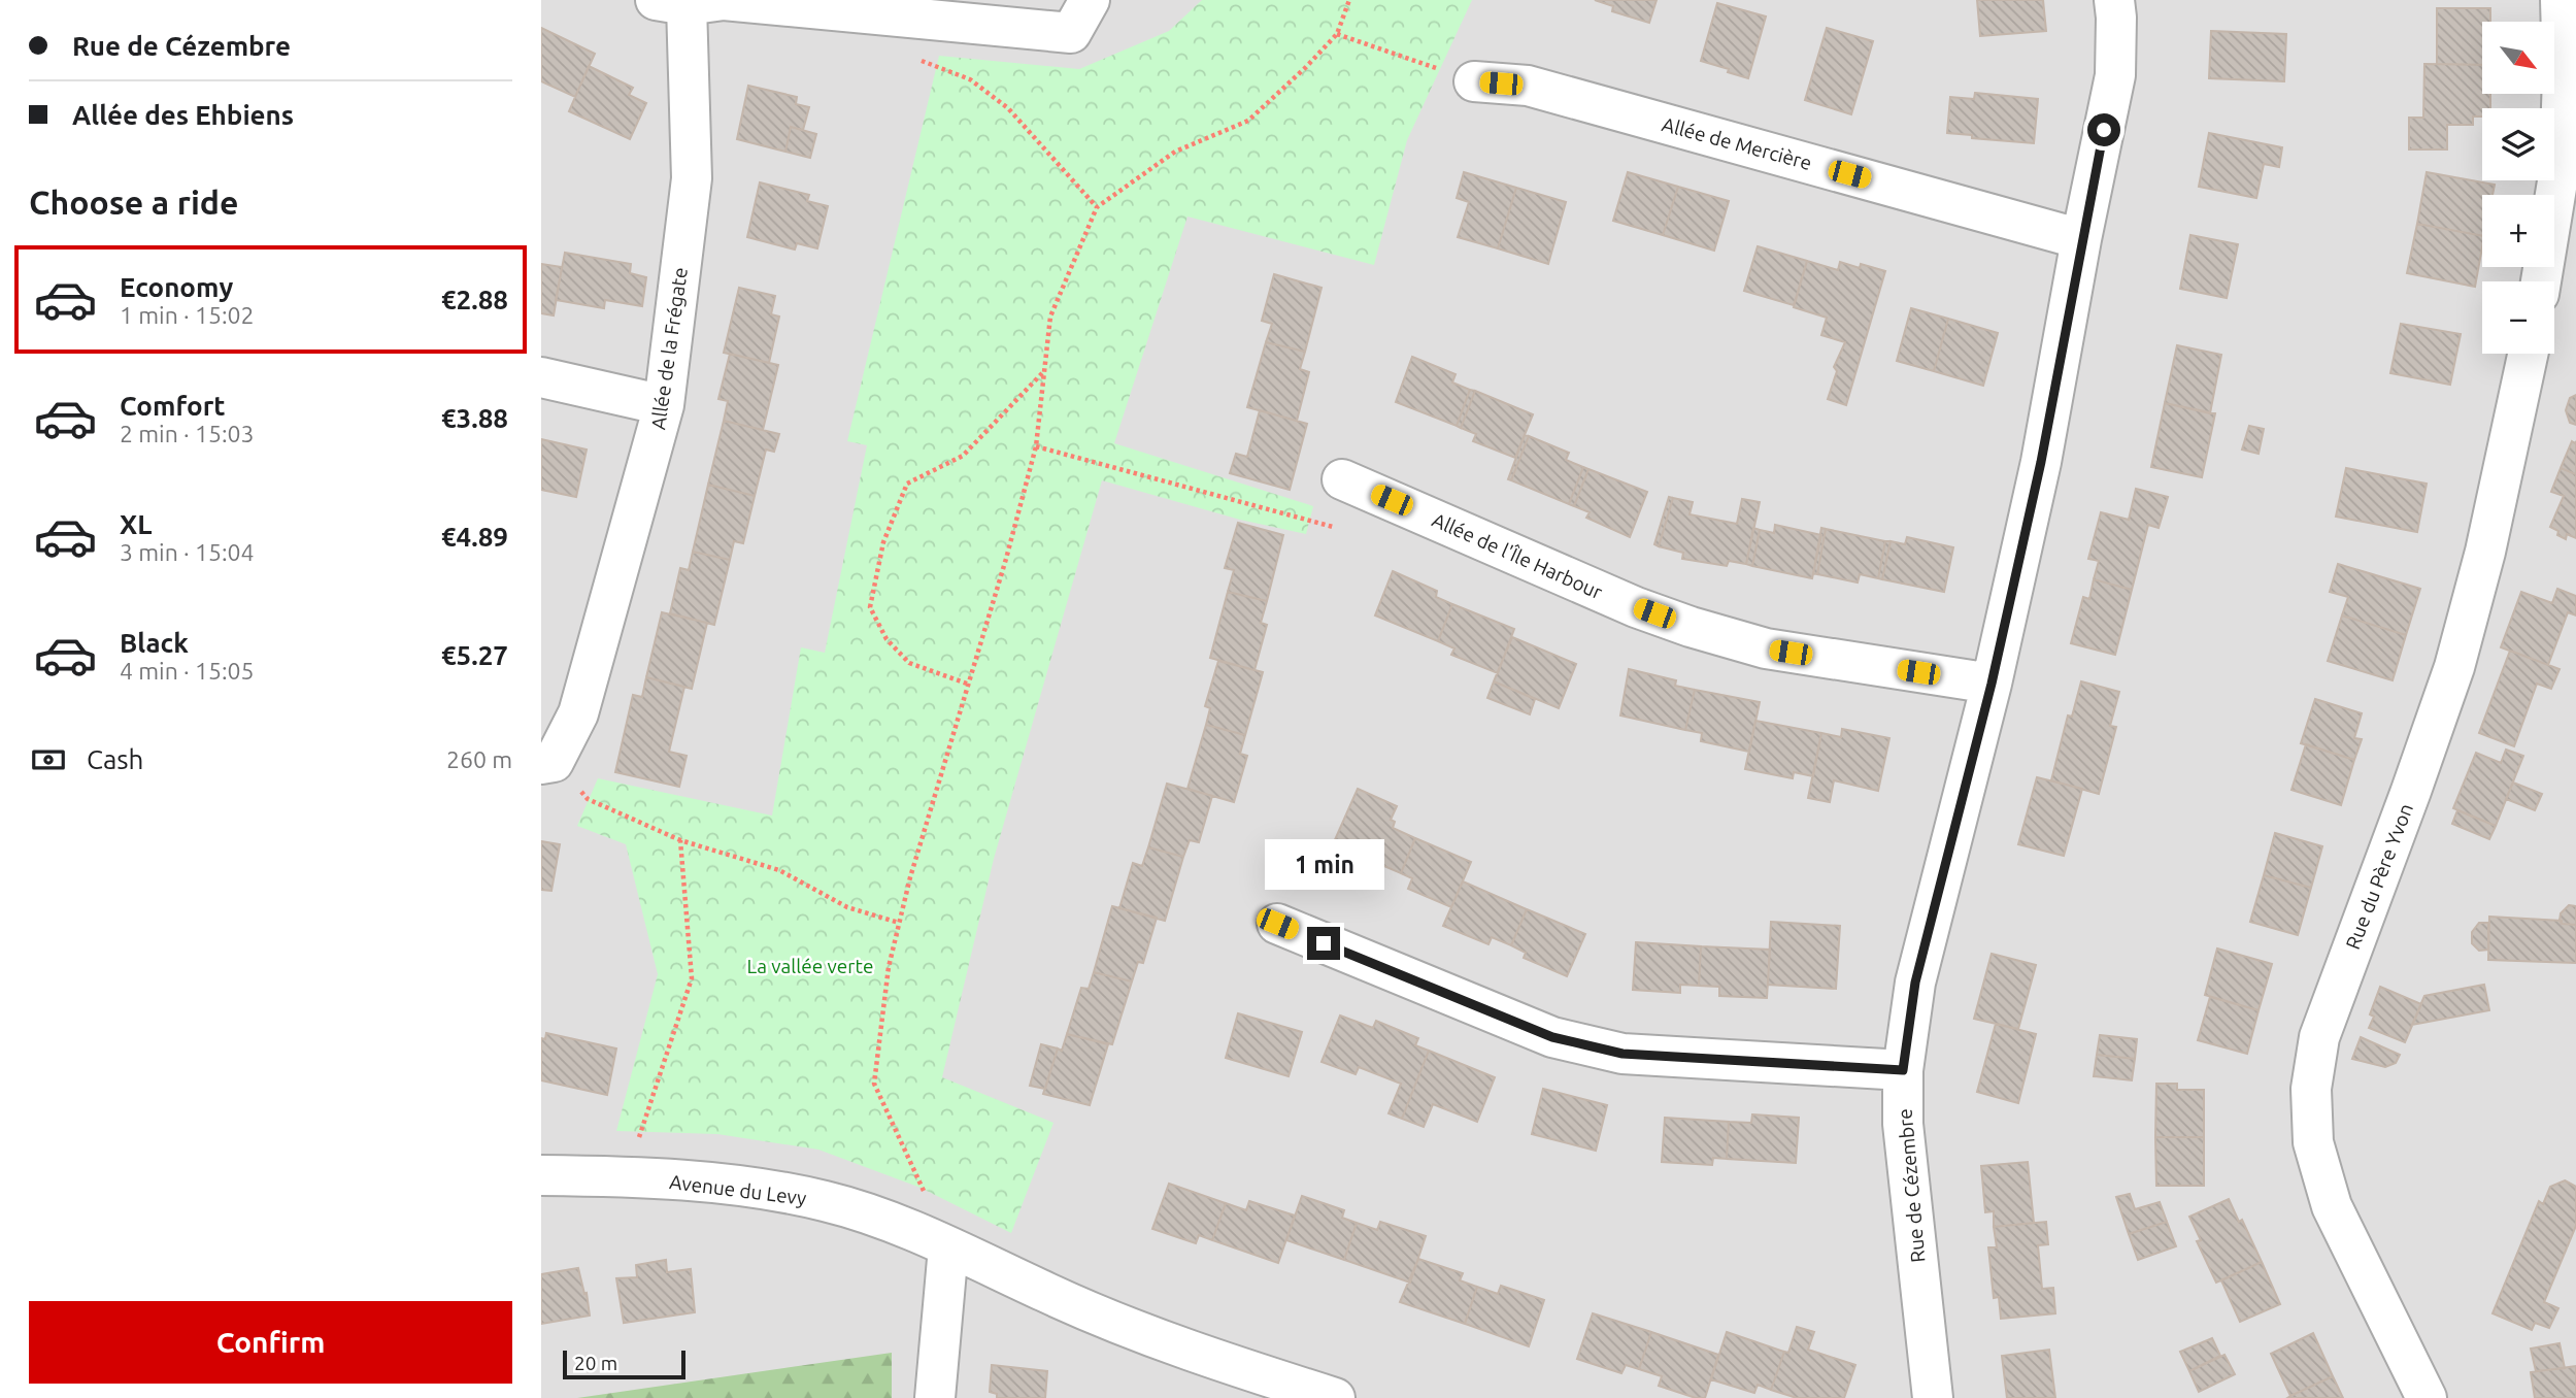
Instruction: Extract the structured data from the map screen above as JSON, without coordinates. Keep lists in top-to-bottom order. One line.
{"streets":{"street":["Allée de Mercière","Allée de la Frégate","Allée de l'Île Harbour","Rue du Père Yvon","Rue de Cézembre","Avenue du Levy"]},"crossings":[["Allée de Mercière","Rue de Cézembre"],["Allée de l'Île Harbour","Rue de Cézembre"]],"parks":["La vallée verte"],"scale_bar":"20 m","north":"bottom right","page":{"banner":["Rue de Cézembre","Allée des Ehbiens"],"map_buttons":["+","−"],"heading":"Choose a ride","list":[{"name":"Economy","note":"1 min · 15:02","value":"€2.88"},{"name":"Comfort","note":"2 min · 15:03","value":"€3.88"},{"name":"XL","note":"3 min · 15:04","value":"€4.89"},{"name":"Black","note":"4 min · 15:05","value":"€5.27"}],"pay":["Cash","260 m"],"bubble":"1 min","buttons":"Confirm","scale":"20 m"}}
